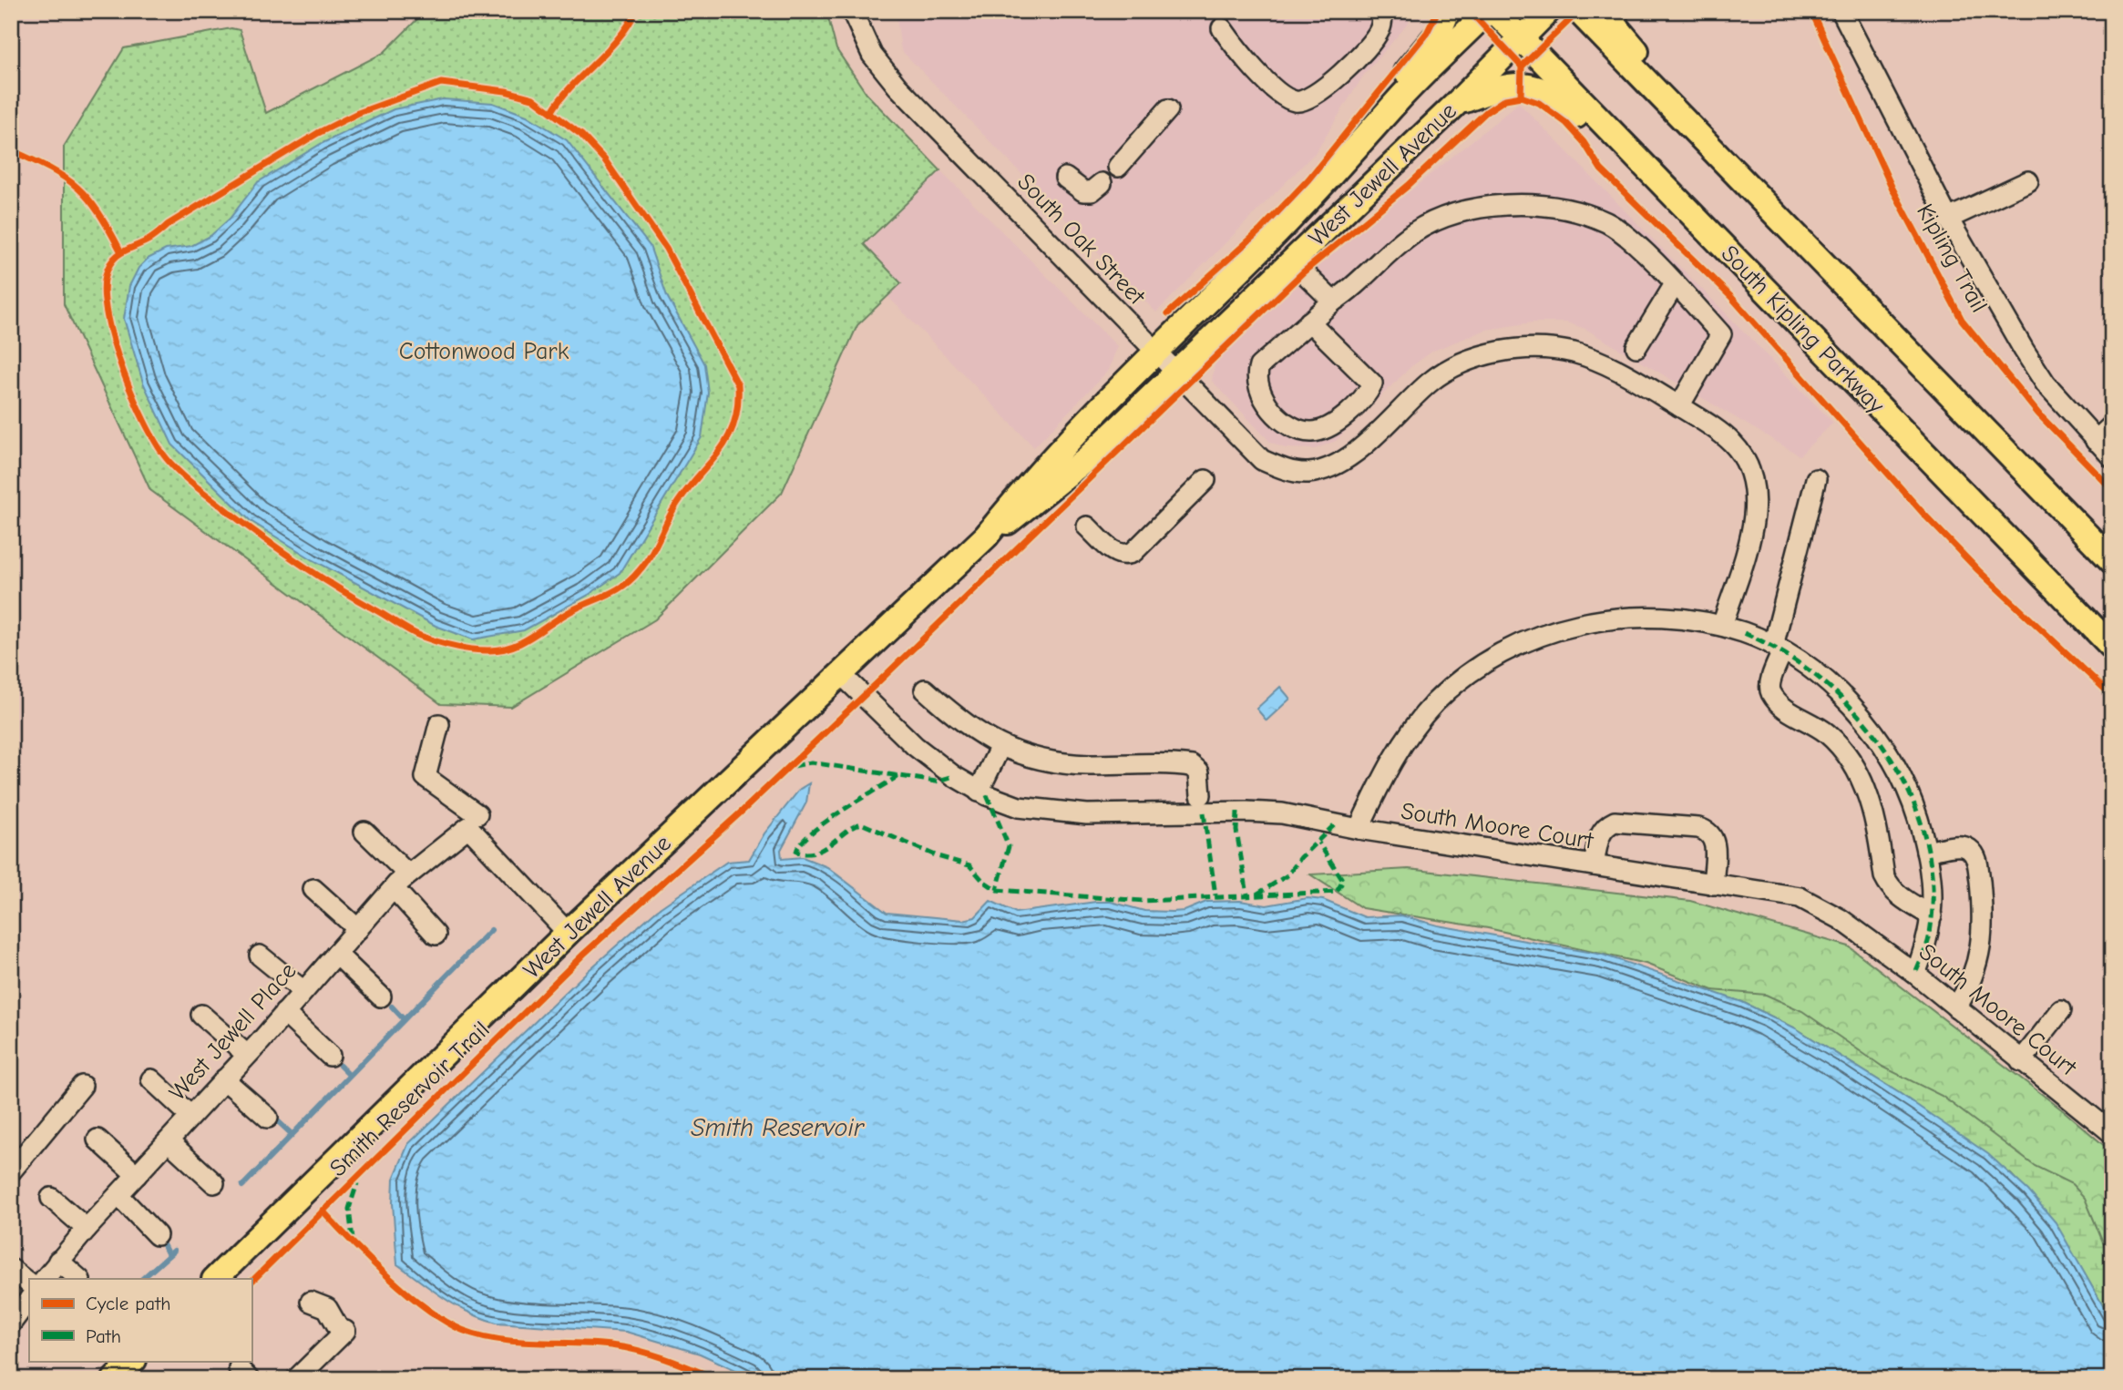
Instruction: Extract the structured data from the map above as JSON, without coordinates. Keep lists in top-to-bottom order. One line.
{"streets":{"main road":["West Jewell Avenue","South Kipling Parkway"],"street":["South Oak Street","South Moore Court","West Jewell Place"],"cycle path":["Kipling Trail","Smith Reservoir Trail"]},"crossings":[["West Jewell Avenue","South Oak Street"],["West Jewell Avenue","South Kipling Parkway"],["West Jewell Avenue","South Moore Court"]],"water":["Smith Reservoir"],"parks":["Cottonwood Park"],"legend":["Cycle path","Path"]}
